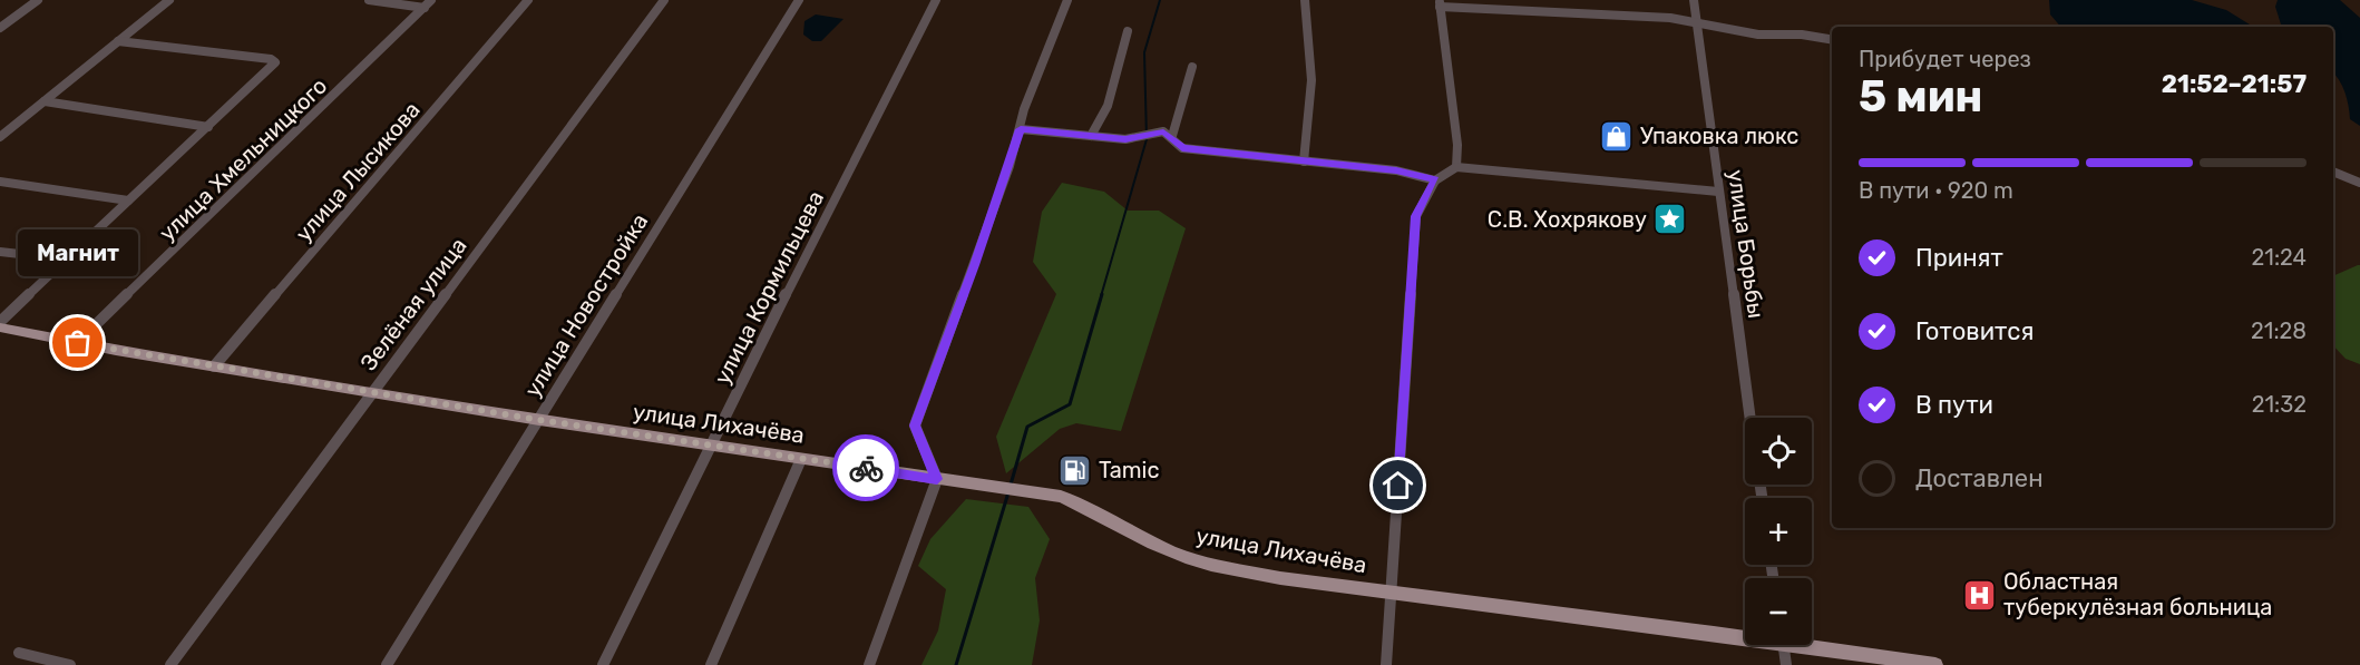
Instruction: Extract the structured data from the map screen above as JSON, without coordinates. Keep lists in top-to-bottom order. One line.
{"streets":{"main road":["улица Лихачёва"],"street":["улица Хмельницкого","улица Лысикова","улица Борьбы","улица Кормильцева","Зелёная улица","улица Новостройка"]},"crossings":[["улица Хмельницкого","улица Лихачёва"],["улица Лысикова","улица Лихачёва"],["улица Кормильцева","улица Лихачёва"],["Зелёная улица","улица Лихачёва"],["улица Новостройка","улица Лихачёва"]],"places":{"shop":["Упаковка люкс"],"place":["С.В. Хохрякову"],"other":["Магнит"],"fuel station":["Tamic"],"hospital":["Областная туберкулёзная больница"]},"page":{"heading":["5 мин","Прибудет через","21:52–21:57"],"bar":"В пути · 920 m","list":[["Принят","21:24"],["Готовится","21:28"],["В пути","21:32"],"Доставлен"],"bubble":"Магнит","map_buttons":["+","−"]}}
